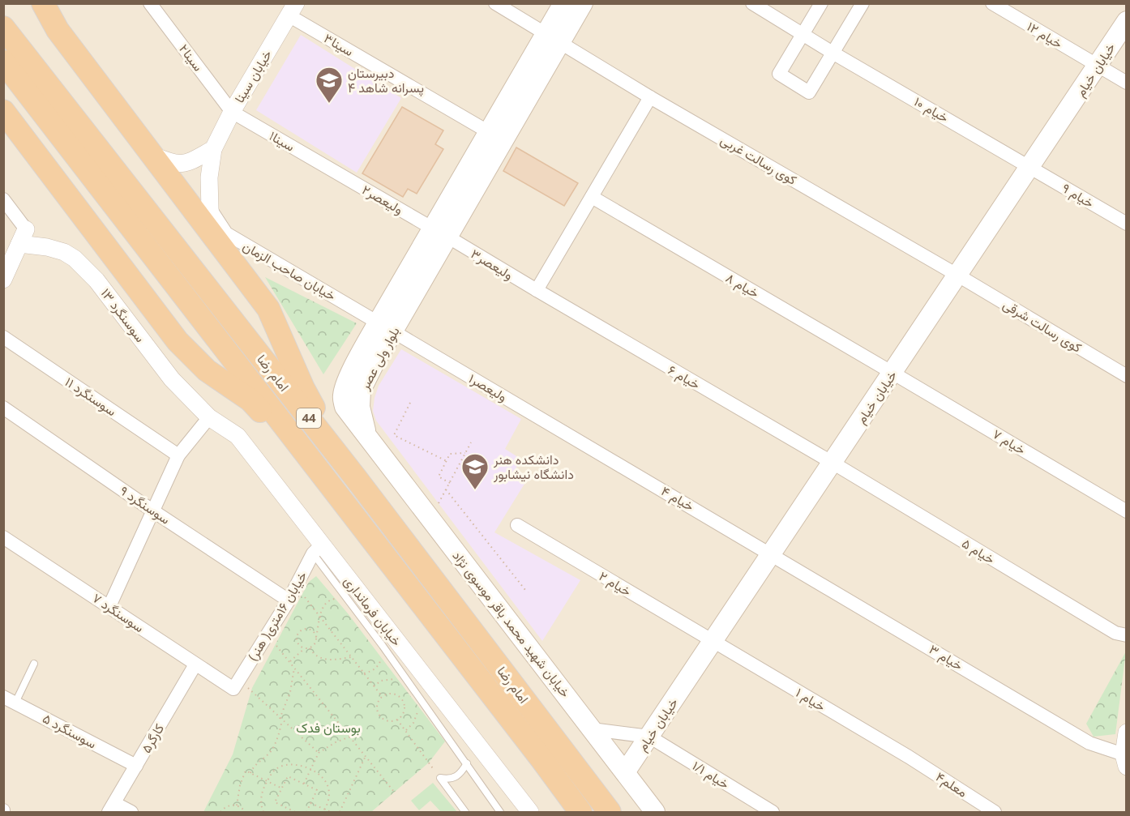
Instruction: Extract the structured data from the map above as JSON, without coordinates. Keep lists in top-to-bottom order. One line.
{"streets":{"highway":["امام رضا","44"],"main road":["خیابان خیام","بلوار ولی عصر","خیابان شهید محمد باقر موسوی نژاد"],"street":["خیام ۱۲","سینا۳","سینا۲","خیابان سینا","خیام ۱۰","سینا۱","کوی رسالت غربی","خیام ۹","ولیعصر۲","ولیعصر۳","خیابان صاحب الزمان","خیام ۸","سوسنگرد ۱۳","کوی رسالت شرقی","خیام ۶","ولیعصر۱","سوسنگرد ۱۱","خیام ۷","خیام ۴","سوسنگرد ۹","خیام ۵","خیام ۲","خیابان فرمانداری","سوسنگرد ۷","خیابان ۱۶متری( هنر)","خیام ۳","خیام ۱","سوسنگرد ۵","کارگر۵","خیام ۱/۱","معلم۴"]},"crossings":[["خیام ۱۲","خیابان خیام"],["سینا۳","خیابان سینا"],["سینا۳","بلوار ولی عصر"],["سینا۲","خیابان سینا"],["سینا۲","سینا۱"],["خیابان خیام","خیام ۱۰"],["خیابان خیام","کوی رسالت غربی"],["خیابان خیام","خیام ۹"],["خیابان خیام","خیام ۸"],["خیابان خیام","کوی رسالت شرقی"],["خیابان خیام","خیام ۶"],["خیابان خیام","خیام ۷"],["خیابان خیام","خیام ۴"],["خیابان خیام","خیام ۵"],["خیابان خیام","خیام ۲"],["خیابان خیام","خیابان شهید محمد باقر موسوی نژاد"],["خیابان خیام","خیام ۳"],["خیابان خیام","خیام ۱"],["خیابان خیام","خیام ۱/۱"],["خیابان سینا","سینا۱"],["خیابان سینا","خیابان صاحب الزمان"],["خیام ۱۰","خیام ۹"],["سینا۱","ولیعصر۲"],["کوی رسالت غربی","کوی رسالت شرقی"],["کوی رسالت غربی","بلوار ولی عصر"],["ولیعصر۲","ولیعصر۳"],["ولیعصر۲","بلوار ولی عصر"],["ولیعصر۳","بلوار ولی عصر"],["ولیعصر۳","خیام ۶"],["خیابان صاحب الزمان","بلوار ولی عصر"],["خیابان صاحب الزمان","ولیعصر۱"],["خیام ۸","خیام ۷"],["سوسنگرد ۱۳","خیابان فرمانداری"],["بلوار ولی عصر","ولیعصر۱"],["بلوار ولی عصر","خیابان شهید محمد باقر موسوی نژاد"],["خیام ۶","خیام ۵"],["ولیعصر۱","خیام ۴"],["خیام ۴","خیام ۳"],["سوسنگرد ۹","خیابان ۱۶متری( هنر)"],["خیام ۲","خیام ۱"],["خیابان فرمانداری","خیابان ۱۶متری( هنر)"],["سوسنگرد ۷","خیابان ۱۶متری( هنر)"],["سوسنگرد ۷","کارگر۵"],["خیام ۱","معلم۴"],["سوسنگرد ۵","کارگر۵"]],"parks":["بوستان فدک"],"places":{"school or university":["دبیرستان پسرانه شاهد ۴","دانشکده هنر دانشگاه نیشابور"]}}
